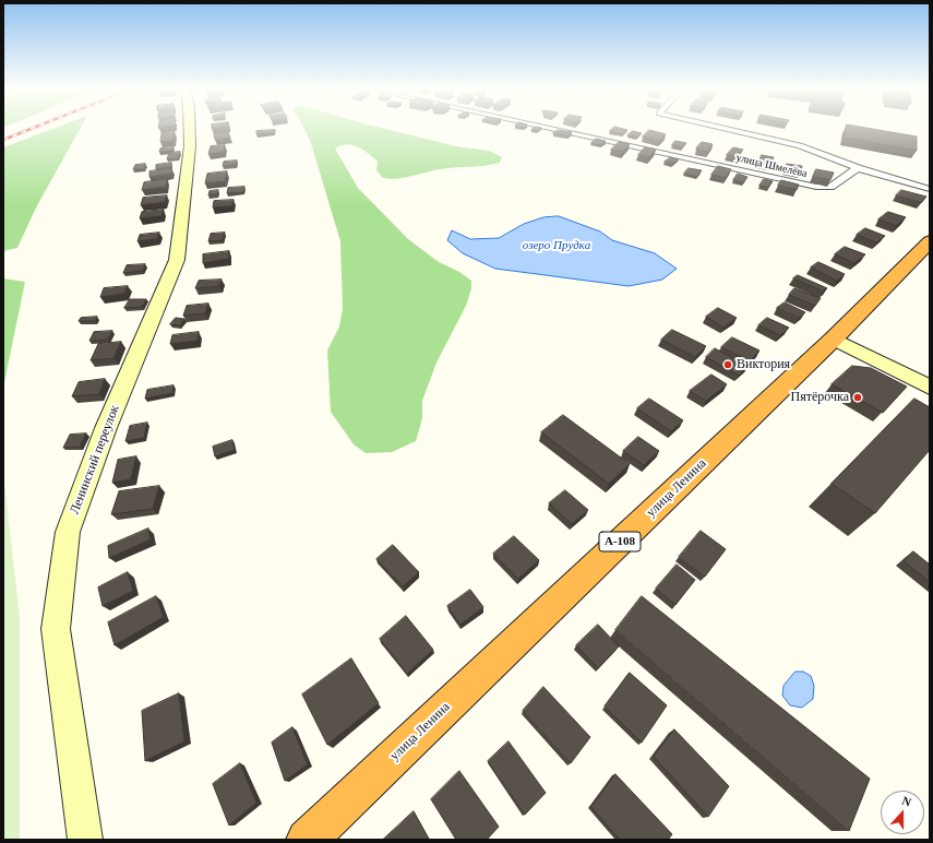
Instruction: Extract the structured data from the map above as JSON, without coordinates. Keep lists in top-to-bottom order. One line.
{"streets":{"highway":["улица Ленина","А-108"],"main road":["Ленинский переулок"],"street":["улица Шмелёва"]},"water":["озеро Прудка"],"places":["Виктория","Пятёрочка"],"north":"top"}
